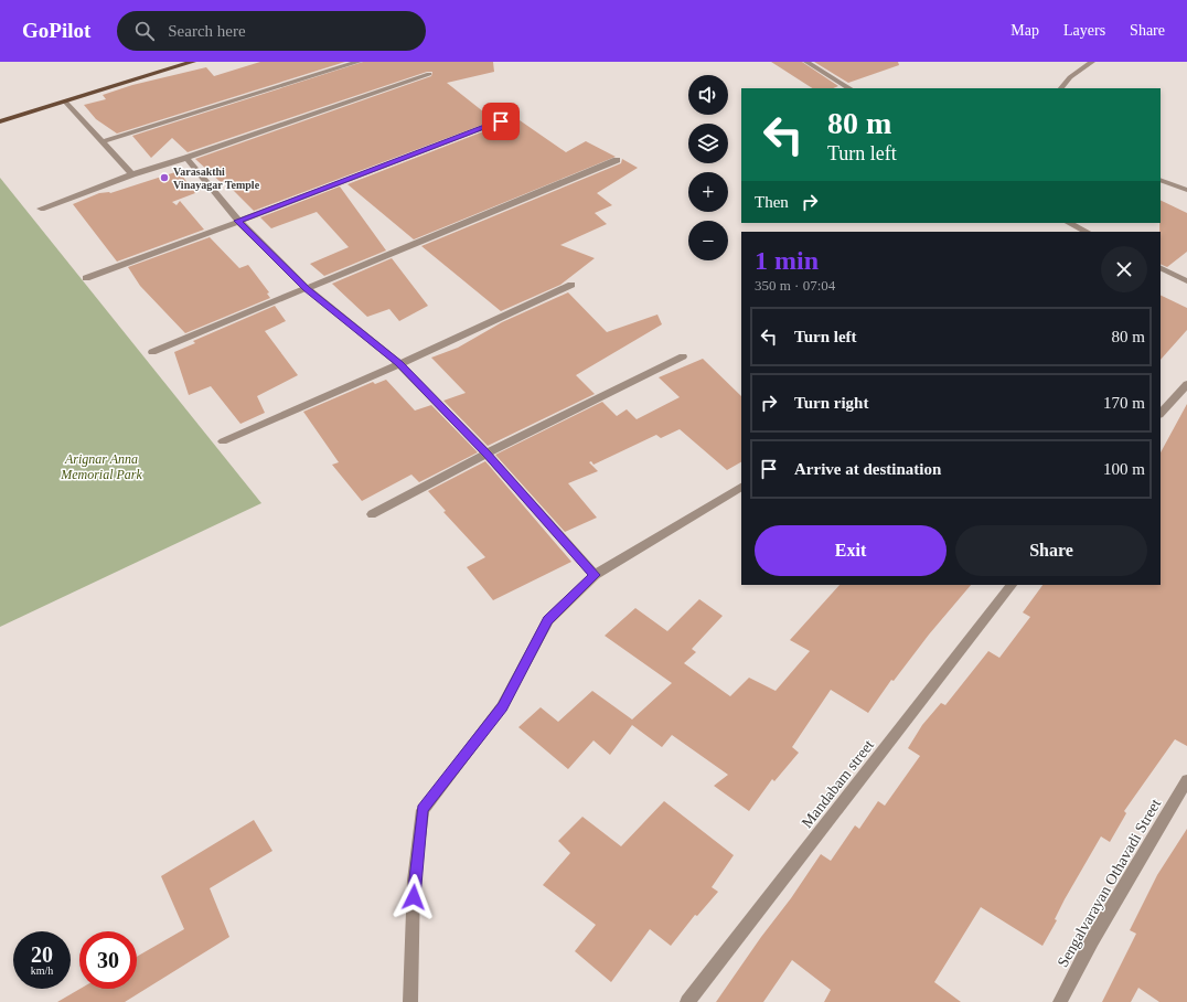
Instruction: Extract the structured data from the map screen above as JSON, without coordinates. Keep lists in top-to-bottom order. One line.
{"streets":{"street":["Mandabam street","Sengalvarayan Othavadi Street"]},"parks":["Arignar Anna Memorial Park"],"places":["Varasakthi Vinayagar Temple"],"page":{"header":"GoPilot","search":"Search here","nav":["Map","Layers","Share"],"map_buttons":["+","−"],"turn":["80 m","Turn left"],"then":"Then","heading":["1 min","350 m · 07:04"],"list":[{"name":"Turn left","value":"80 m"},{"name":"Turn right","value":"170 m"},{"name":"Arrive at destination","value":"100 m"}],"buttons":["Exit","Share"],"speed":"20 km/h","limit":"30"}}
